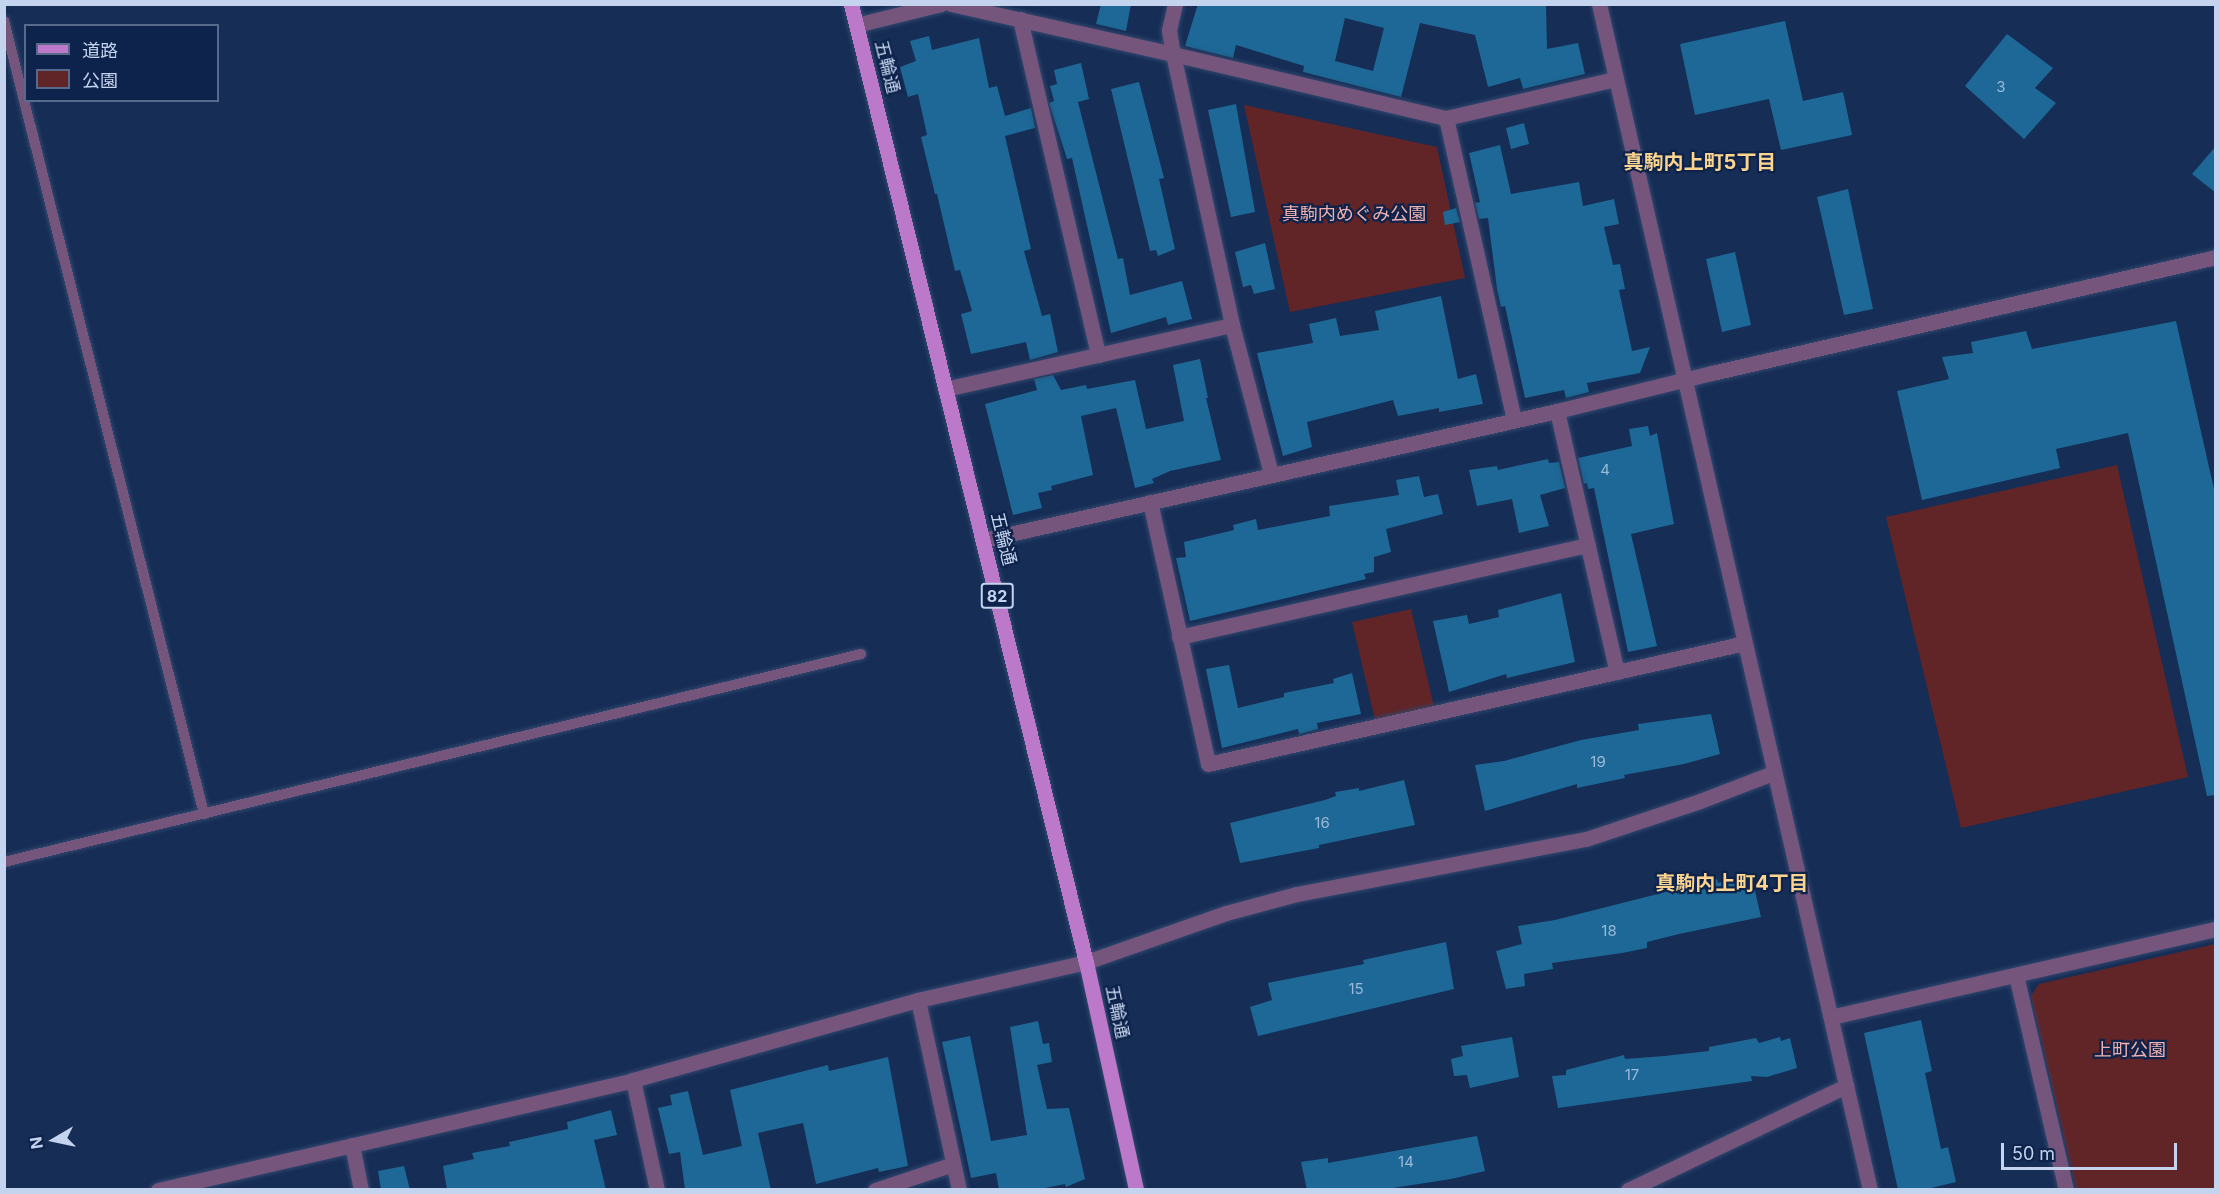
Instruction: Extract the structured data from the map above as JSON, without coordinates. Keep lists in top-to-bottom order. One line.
{"streets":{"main road":["五輪通","82"]},"districts":["真駒内上町5丁目","真駒内上町4丁目"],"parks":["真駒内めぐみ公園","上町公園"],"house_numbers":["3","4","19","16","18","15","17","14"],"legend":["道路","公園"],"scale_bar":"50 m","north":"left"}
